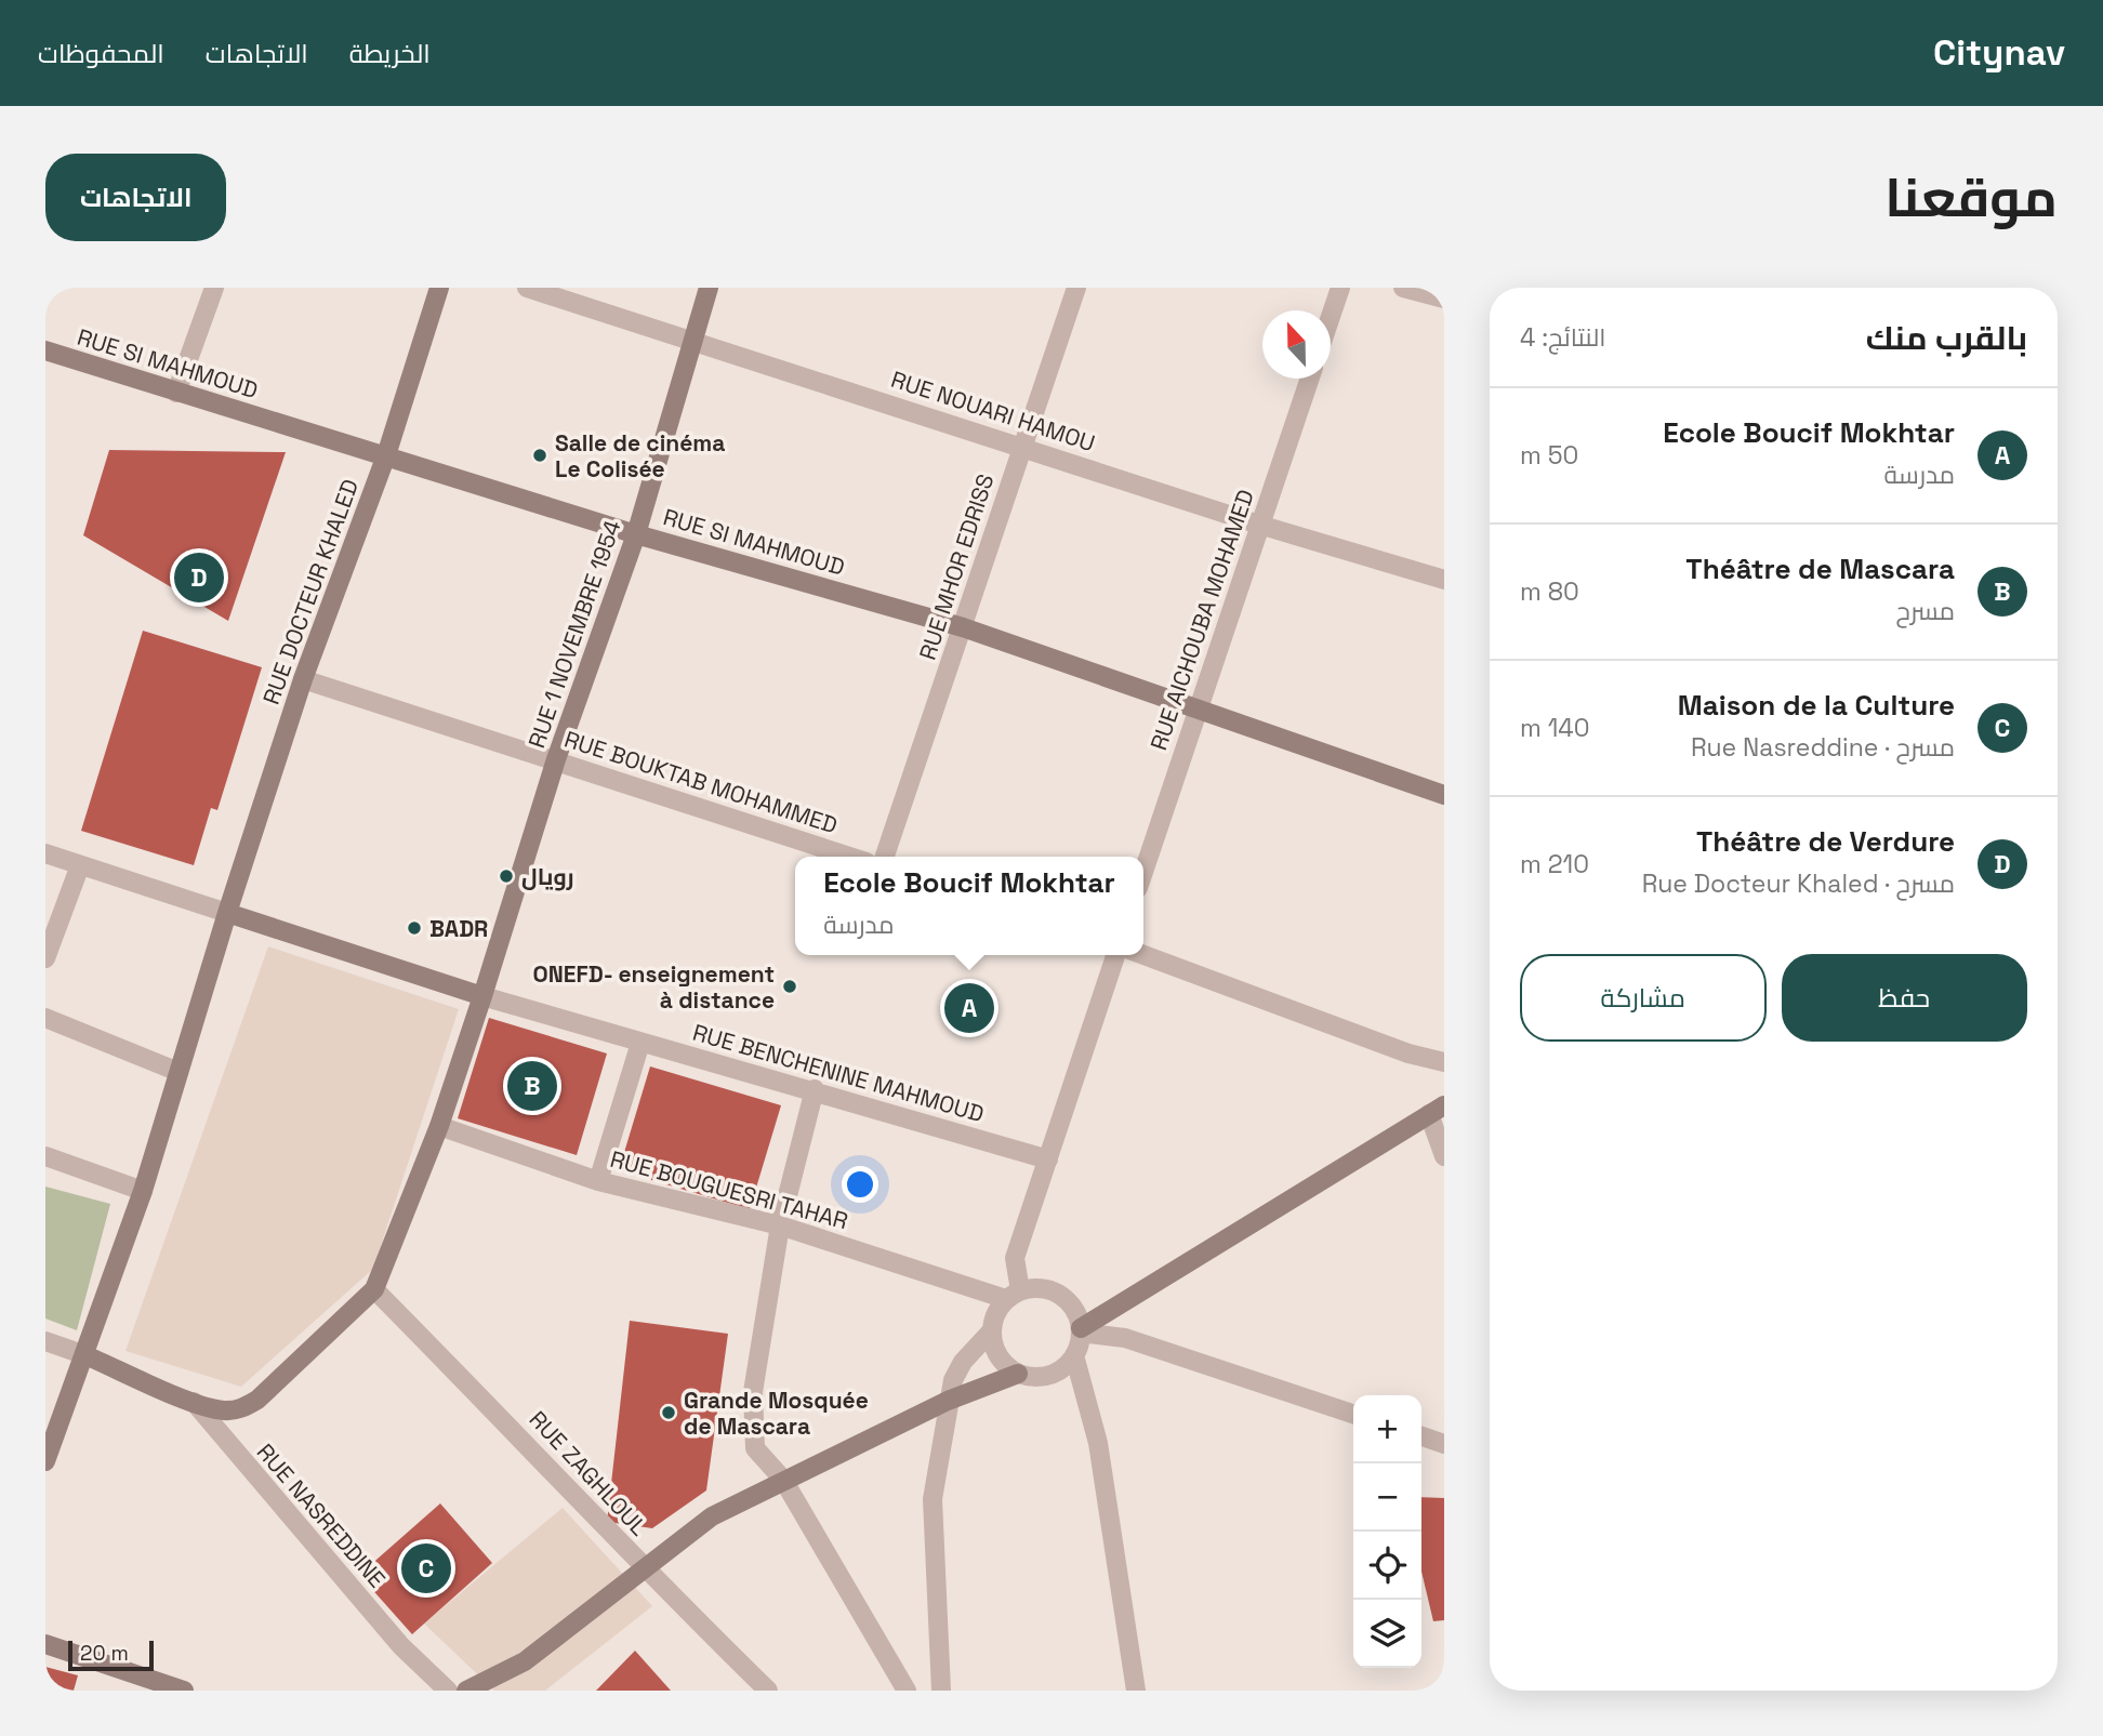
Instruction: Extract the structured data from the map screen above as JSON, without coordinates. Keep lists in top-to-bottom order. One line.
{"streets":{"street":["RUE SI MAHMOUD","RUE NOUARI HAMOU","RUE MHOR EDRISS","RUE DOCTEUR KHALED","RUE AICHOUBA MOHAMED","RUE 1 NOVEMBRE 1954","RUE BOUKTAB MOHAMMED","RUE BENCHENINE MAHMOUD","RUE BOUGUESRI TAHAR","RUE ZAGHLOUL","RUE NASREDDINE"]},"crossings":[["RUE SI MAHMOUD","RUE MHOR EDRISS"],["RUE SI MAHMOUD","RUE DOCTEUR KHALED"],["RUE SI MAHMOUD","RUE AICHOUBA MOHAMED"],["RUE SI MAHMOUD","RUE 1 NOVEMBRE 1954"],["RUE NOUARI HAMOU","RUE MHOR EDRISS"],["RUE NOUARI HAMOU","RUE AICHOUBA MOHAMED"],["RUE NOUARI HAMOU","RUE 1 NOVEMBRE 1954"],["RUE DOCTEUR KHALED","RUE BOUKTAB MOHAMMED"],["RUE 1 NOVEMBRE 1954","RUE BOUKTAB MOHAMMED"],["RUE 1 NOVEMBRE 1954","RUE BENCHENINE MAHMOUD"],["RUE 1 NOVEMBRE 1954","RUE BOUGUESRI TAHAR"],["RUE 1 NOVEMBRE 1954","RUE ZAGHLOUL"]],"places":["Salle de cinéma Le Colisée","رويال","BADR","ONEFD- enseignement à distance","Grande Mosquée de Mascara"],"scale_bar":"20 m","north":"top","page":{"header":"Citynav","nav":["الخريطة","الاتجاهات","المحفوظات"],"title":"موقعنا","buttons":["الاتجاهات",["حفظ","مشاركة"]],"heading":["بالقرب منك","النتائج: 4"],"list":[{"mark":"A","name":"Ecole Boucif Mokhtar","note":"مدرسة","value":"50 m"},{"mark":"B","name":"Théâtre de Mascara","note":"مسرح","value":"80 m"},{"mark":"C","name":"Maison de la Culture","note":"مسرح · Rue Nasreddine","value":"140 m"},{"mark":"D","name":"Théâtre de Verdure","note":"مسرح · Rue Docteur Khaled","value":"210 m"}],"pins":["D","A","B","C"],"popup":["Ecole Boucif Mokhtar","مدرسة"],"map_buttons":["+","−"],"scale":"20 m"}}
